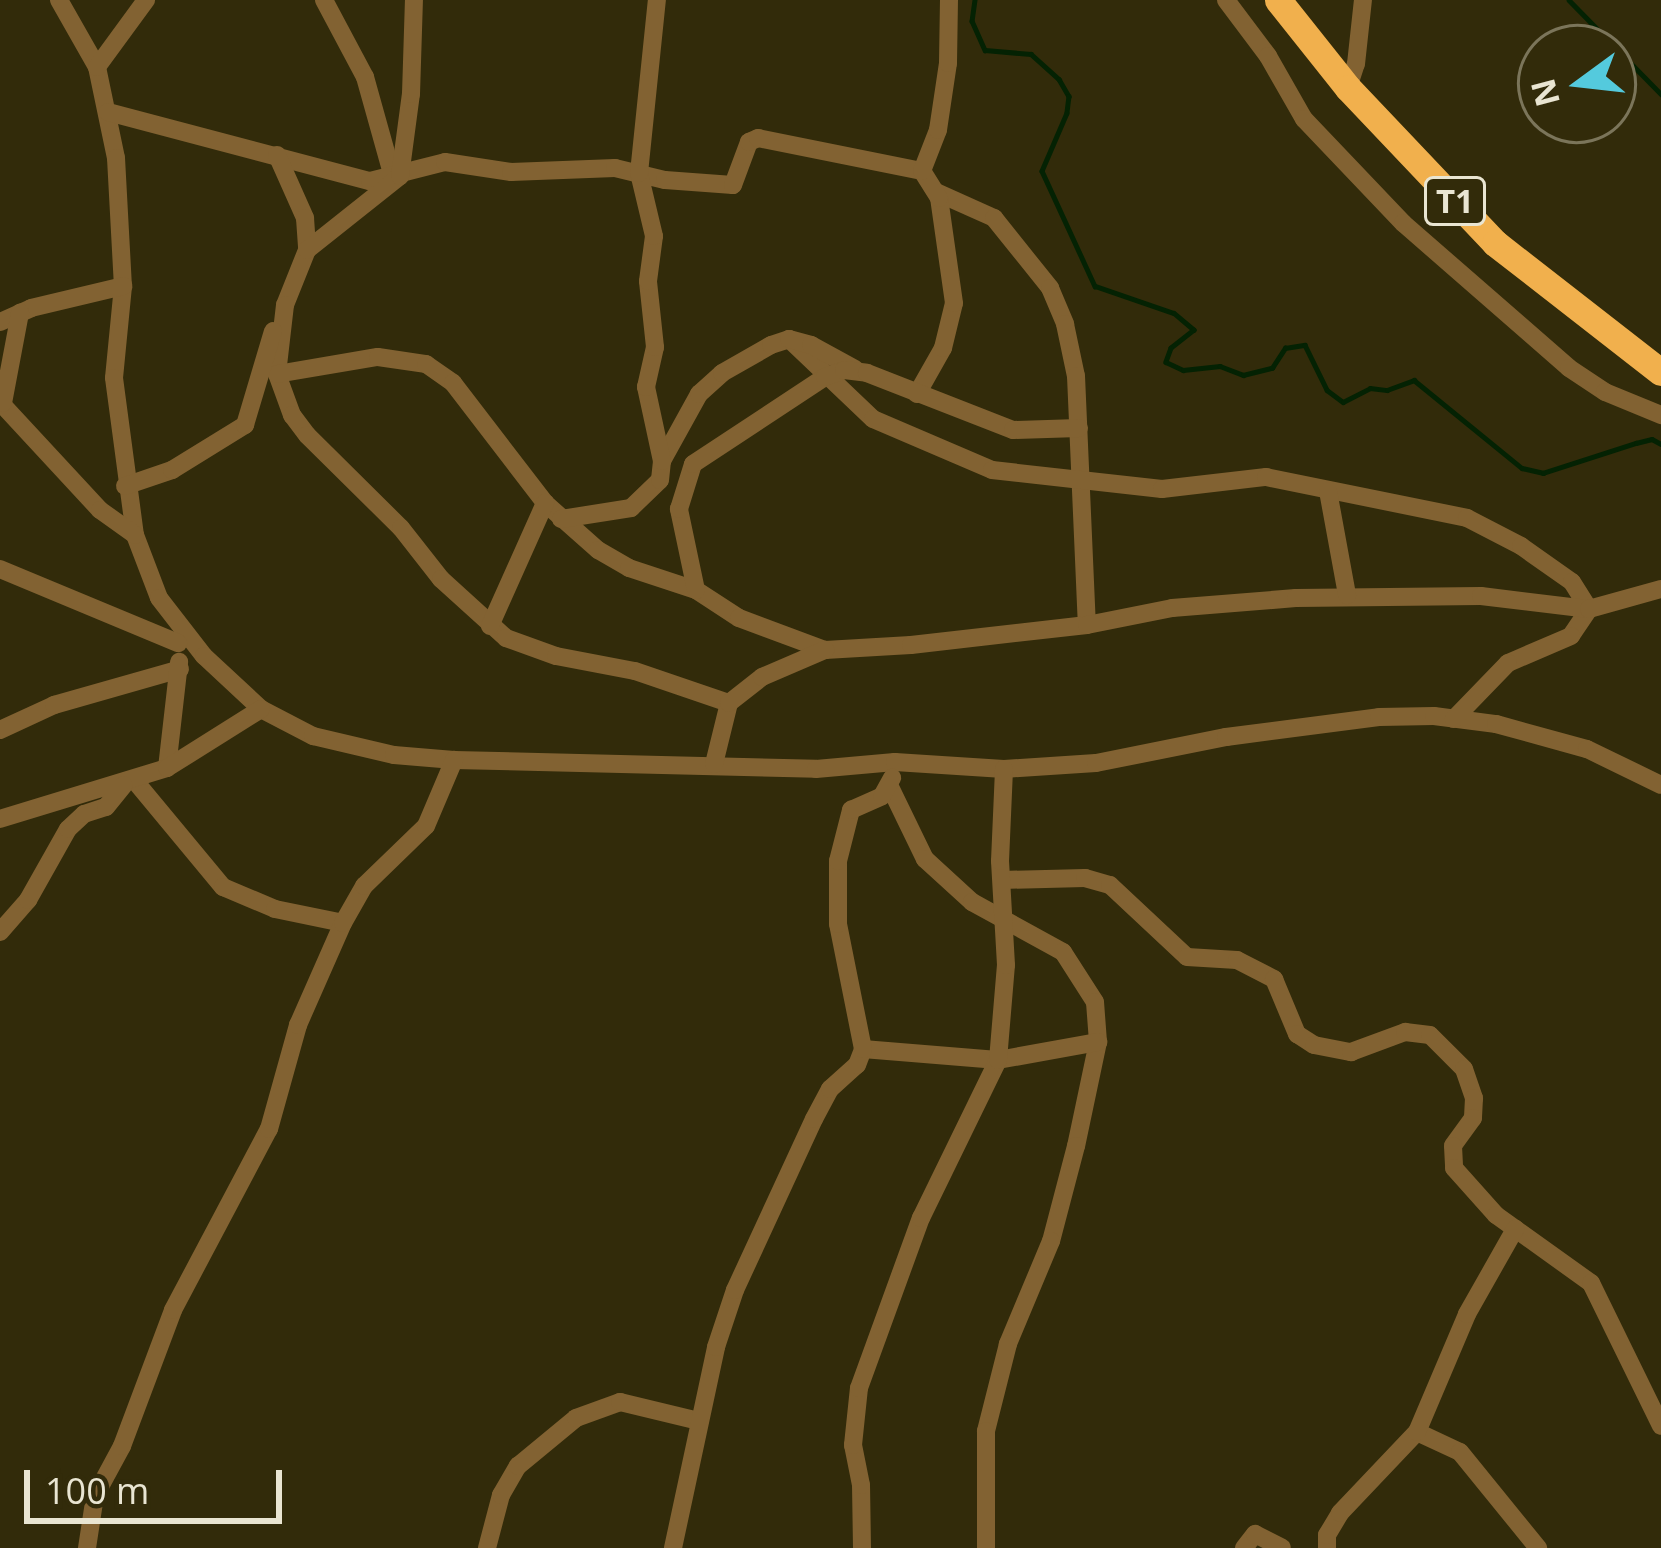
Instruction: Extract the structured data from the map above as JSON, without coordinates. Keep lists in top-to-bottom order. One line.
{"streets":{"highway":["T1"]},"scale_bar":"100 m","north":"left"}
